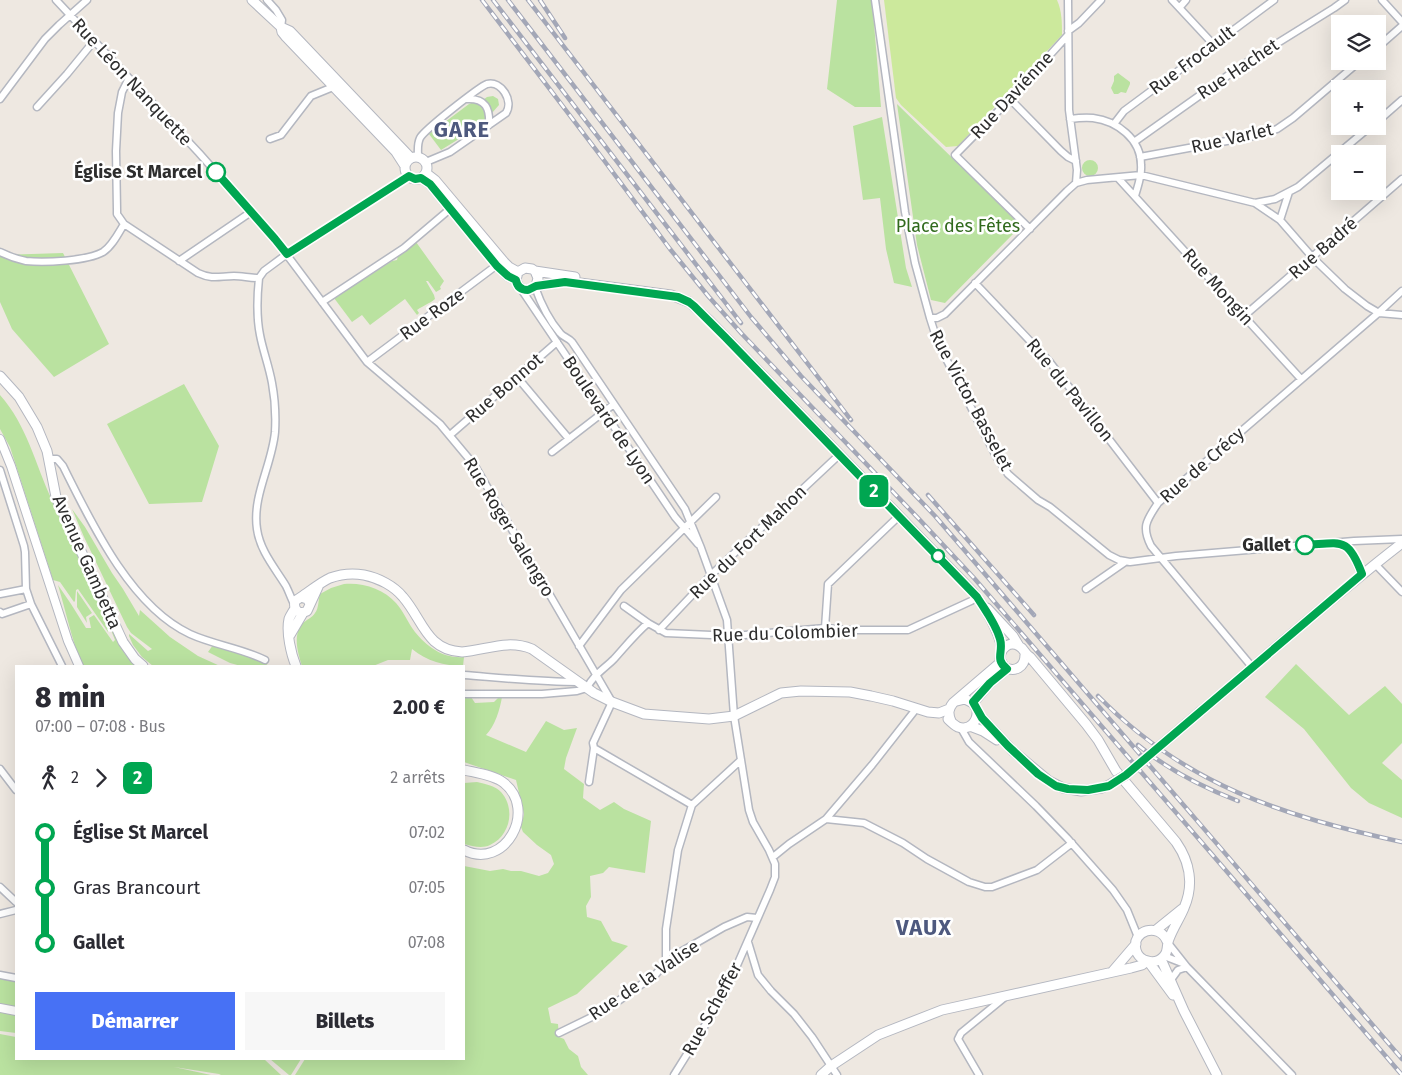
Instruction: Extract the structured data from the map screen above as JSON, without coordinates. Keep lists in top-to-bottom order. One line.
{"streets":{"main road":["Avenue Gambetta"],"street":["Rue Frocault","Rue Hachet","Rue Léon Nanquette","Rue Daviénne","Rue Varlet","Rue Badré","Rue Mongin","Rue Roze","Rue Bonnot","Rue du Pavillon","Rue Victor Basselet","Boulevard de Lyon","Rue de Crécy","Rue Roger Salengro","Rue du Fort Mahon","Rue du Colombier","Rue de la Valise","Rue Scheffer"]},"crossings":[["Rue Léon Nanquette","Rue Roger Salengro"],["Rue Badré","Rue Mongin"],["Rue Mongin","Rue de Crécy"],["Rue Roze","Rue Roger Salengro"],["Rue Bonnot","Boulevard de Lyon"],["Rue Bonnot","Rue Roger Salengro"],["Rue du Pavillon","Rue de Crécy"],["Boulevard de Lyon","Rue du Fort Mahon"],["Boulevard de Lyon","Rue du Colombier"],["Boulevard de Lyon","Rue Scheffer"],["Rue du Fort Mahon","Rue du Colombier"],["Rue de la Valise","Rue Scheffer"]],"districts":["GARE","VAUX"],"parks":["Place des Fêtes"],"places":["Église St Marcel","Gallet"],"lines":["bus line 2"],"page":{"on_map":"2","map_buttons":["+","−"],"heading":["8 min","07:00 – 07:08 · Bus","2.00 €"],"legs":["2","2","2 arrêts"],"list":[{"name":"Église St Marcel","value":"07:02"},{"name":"Gras Brancourt","value":"07:05"},{"name":"Gallet","value":"07:08"}],"buttons":["Démarrer","Billets"]}}
